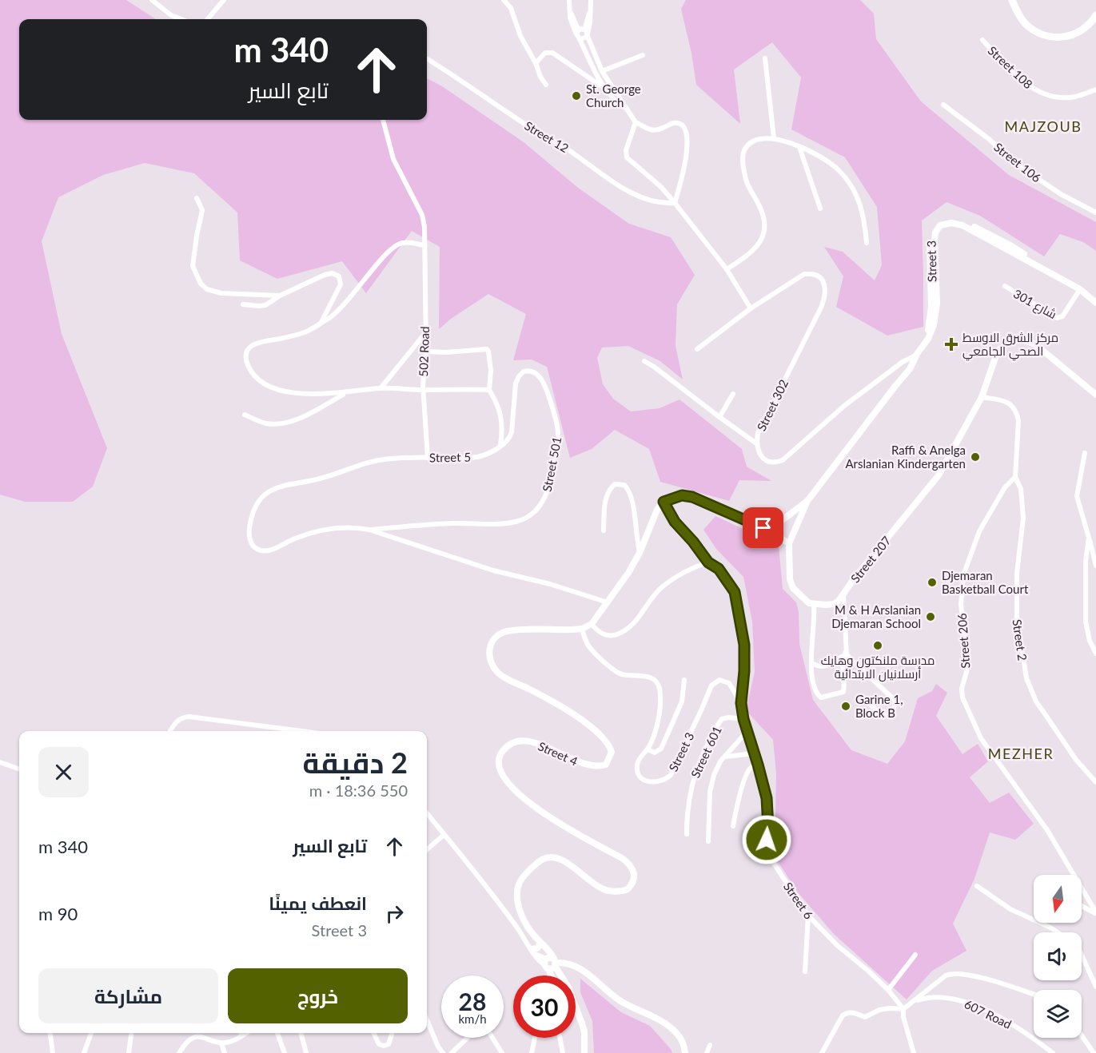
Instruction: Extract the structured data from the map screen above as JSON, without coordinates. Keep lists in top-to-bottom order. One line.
{"streets":{"street":["Street 108","Street 12","Street 106","Street 3","شارع 301","502 Road","Street 302","Street 5","Street 501","Street 207","Street 2","Street 206","Street 601","Street 4","Street 6","607 Road"]},"crossings":[["Street 3","شارع 301"],["Street 3","Street 302"],["Street 3","Street 4"],["Street 3","Street 6"],["502 Road","Street 5"],["Street 5","Street 501"],["Street 5","Street 4"],["Street 2","Street 206"],["Street 601","Street 6"]],"districts":["MAJZOUB","MEZHER"],"places":{"other":["St. George Church","Raffi & Anelga Arslanian Kindergarten","Djemaran Basketball Court","M & H Arslanian Djemaran School","مدرسة ملنكتون وهايك أرسلانيان الابتدائية","Garine 1, Block B"],"health":["مركز الشرق الاوسط الصحي الجامعي"]},"north":"bottom","page":{"turn":["340 m","تابع السير"],"heading":["2 دقيقة","550 m · 18:36"],"list":[{"name":"تابع السير","value":"340 m"},{"name":"انعطف يمينًا","note":"Street 3","value":"90 m"}],"buttons":["خروج","مشاركة"],"speed":"28 km/h","limit":"30"}}
